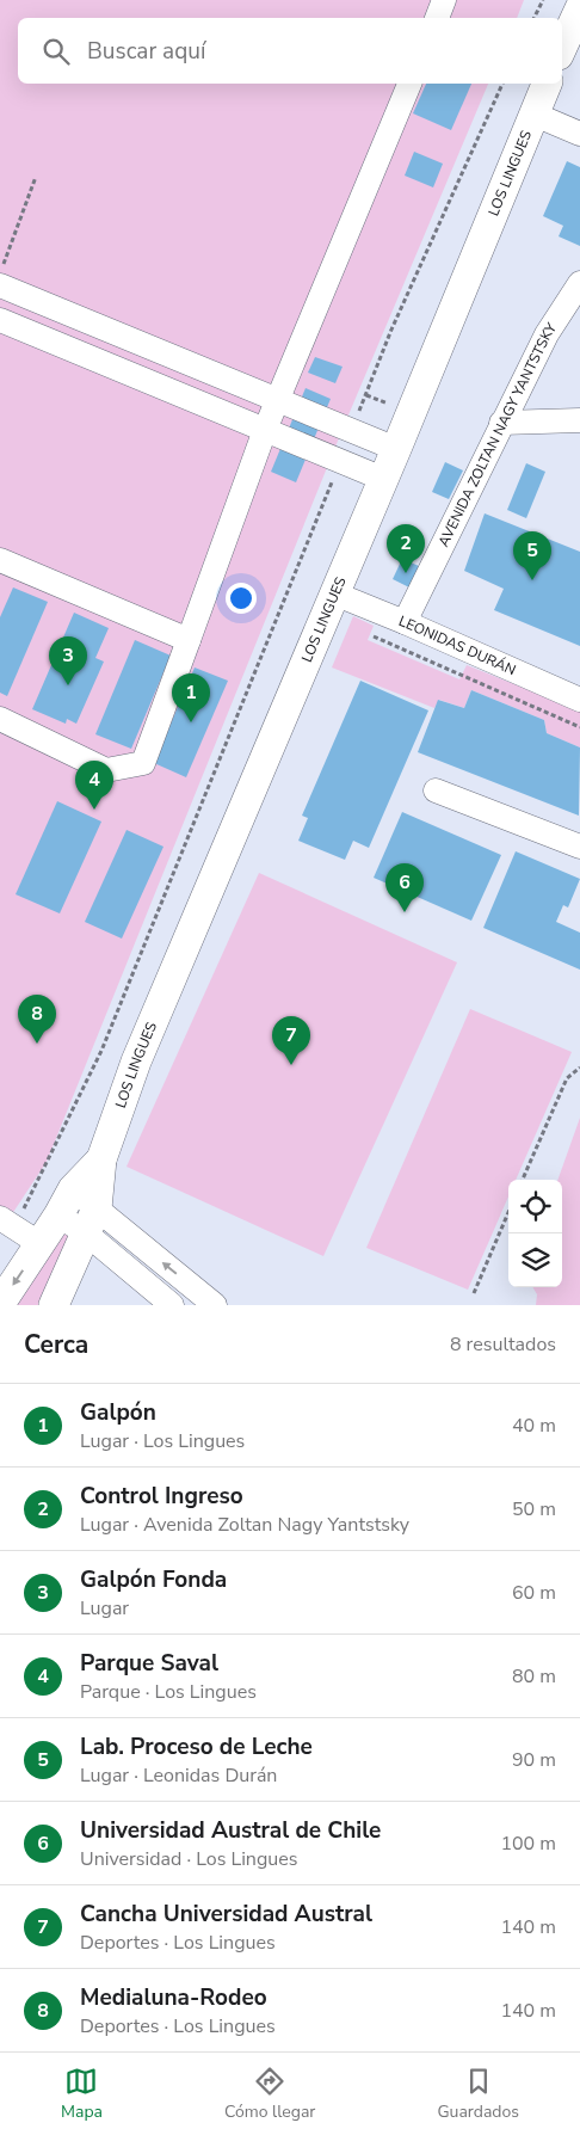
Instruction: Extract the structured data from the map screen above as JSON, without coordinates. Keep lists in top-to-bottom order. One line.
{"streets":{"main road":["LOS LINGUES"],"street":["AVENIDA ZOLTAN NAGY YANTSTSKY","LEONIDAS DURÁN"]},"crossings":[["LOS LINGUES","LEONIDAS DURÁN"],["AVENIDA ZOLTAN NAGY YANTSTSKY","LEONIDAS DURÁN"]],"page":{"search":"Buscar aquí","pins":["2","5","3","1","4","6","8","7"],"heading":["Cerca","8 resultados"],"list":[{"mark":"1","name":"Galpón","note":"Lugar · Los Lingues","value":"40 m"},{"mark":"2","name":"Control Ingreso","note":"Lugar · Avenida Zoltan Nagy Yantstsky","value":"50 m"},{"mark":"3","name":"Galpón Fonda","note":"Lugar","value":"60 m"},{"mark":"4","name":"Parque Saval","note":"Parque · Los Lingues","value":"80 m"},{"mark":"5","name":"Lab. Proceso de Leche","note":"Lugar · Leonidas Durán","value":"90 m"},{"mark":"6","name":"Universidad Austral de Chile","note":"Universidad · Los Lingues","value":"100 m"},{"mark":"7","name":"Cancha Universidad Austral","note":"Deportes · Los Lingues","value":"140 m"},{"mark":"8","name":"Medialuna-Rodeo","note":"Deportes · Los Lingues","value":"140 m"}],"nav":["Mapa","Cómo llegar","Guardados"]}}
